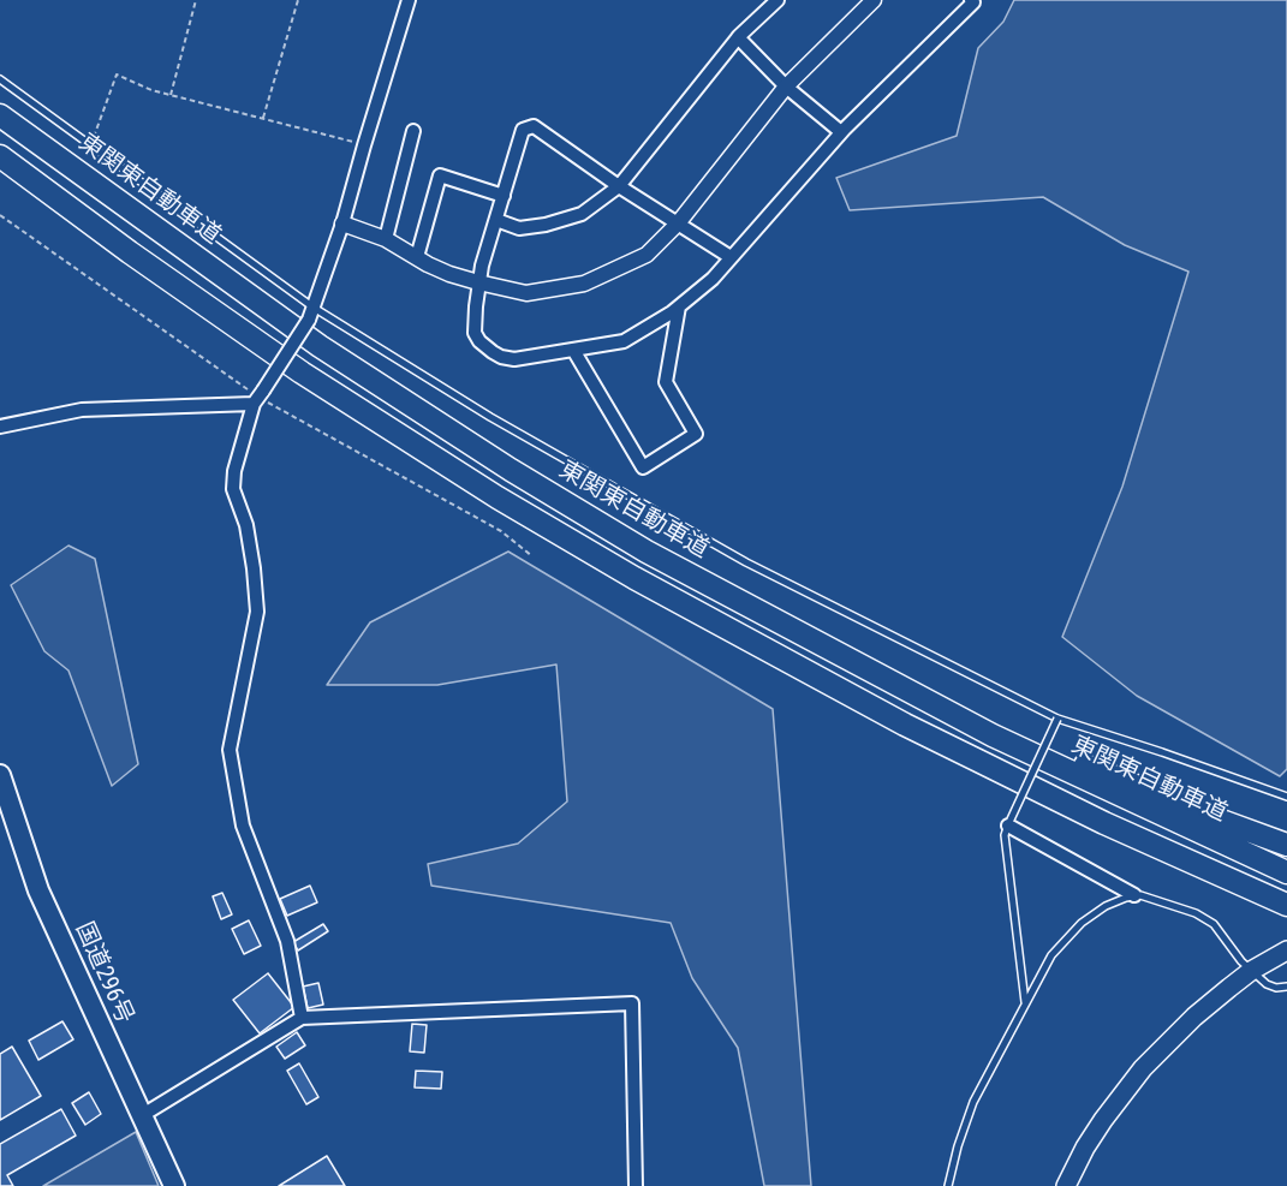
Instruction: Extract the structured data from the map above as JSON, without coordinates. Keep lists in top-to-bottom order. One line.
{"streets":{"highway":["東関東自動車道","国道296号"]}}
